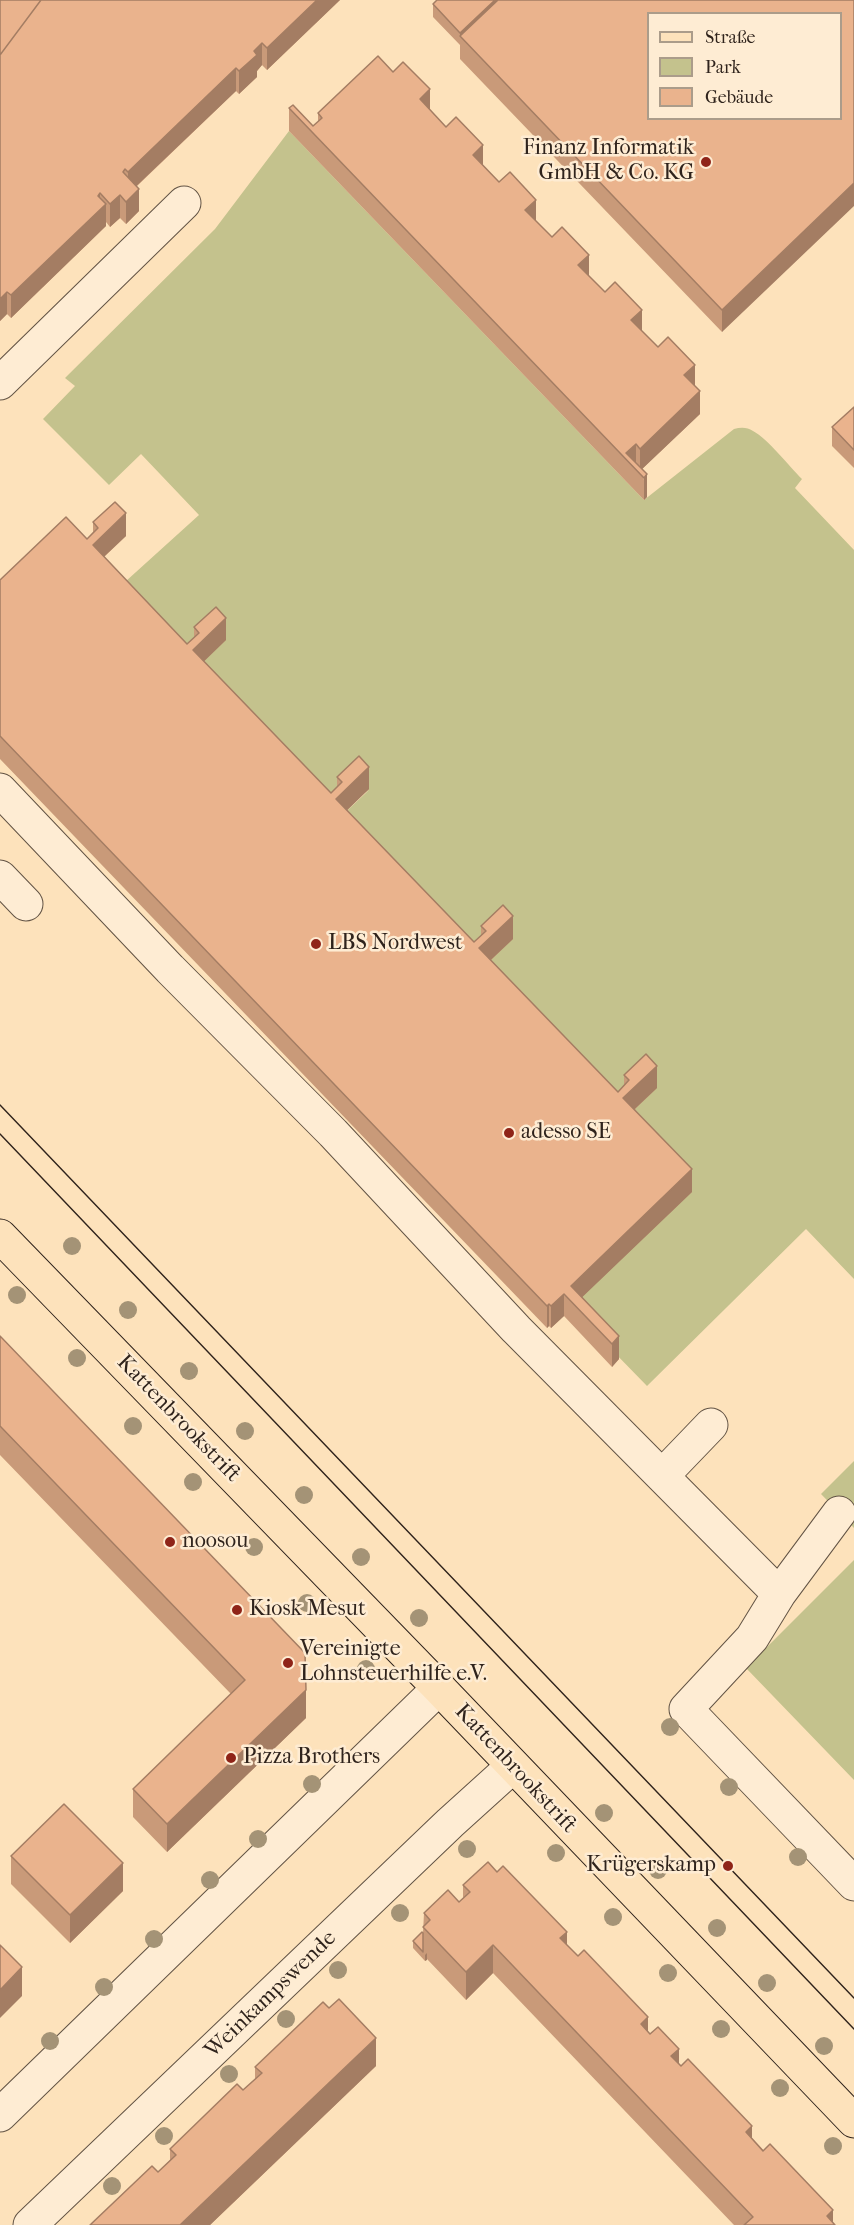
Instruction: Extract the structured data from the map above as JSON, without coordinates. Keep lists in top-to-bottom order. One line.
{"streets":{"main road":["Kattenbrookstrift"],"street":["Weinkampswende"]},"crossings":[["Kattenbrookstrift","Weinkampswende"]],"places":["Finanz Informatik GmbH & Co. KG","LBS Nordwest","adesso SE","noosou","Kiosk Mesut","Vereinigte Lohnsteuerhilfe e.V.","Pizza Brothers","Krügerskamp"],"legend":["Straße","Park","Gebäude"]}
